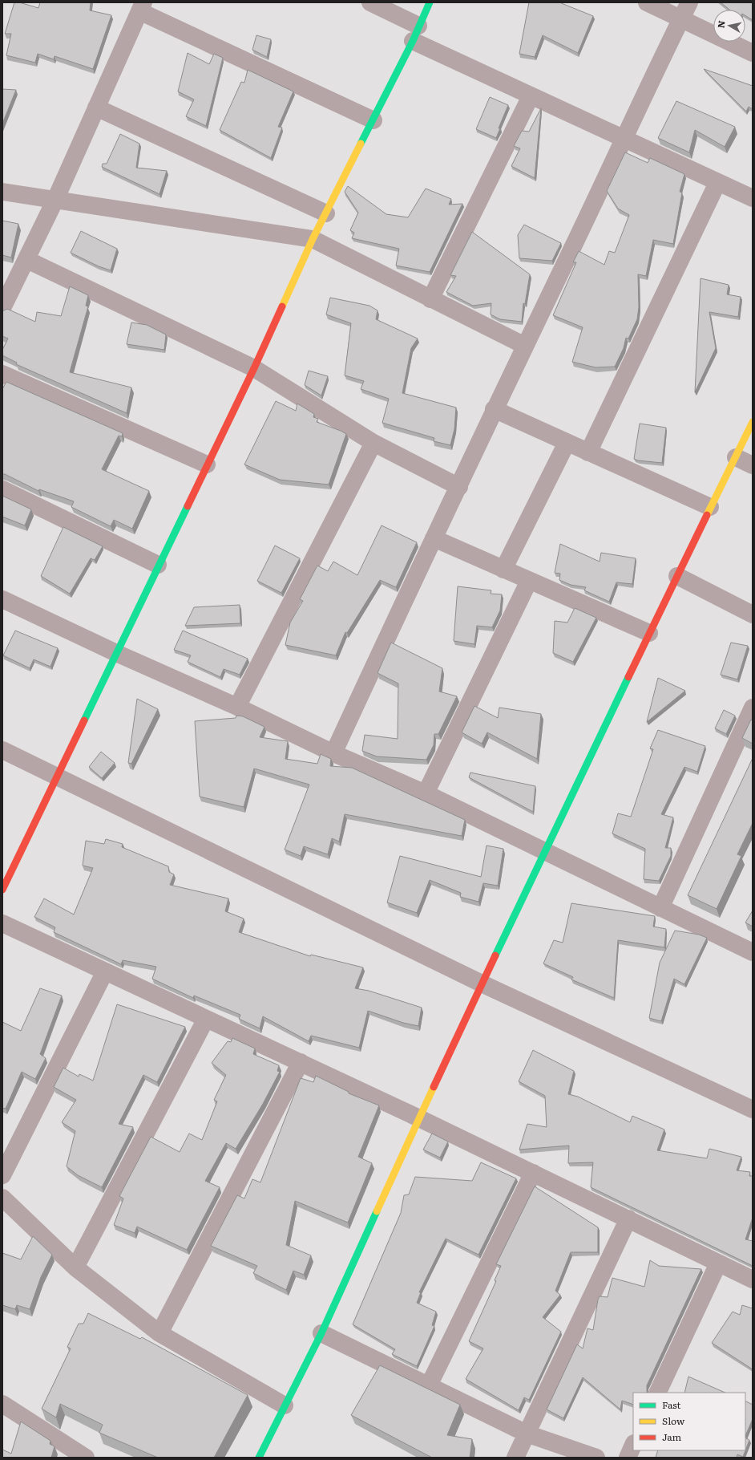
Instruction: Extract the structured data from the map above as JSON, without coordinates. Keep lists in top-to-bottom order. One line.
{"legend":["Fast","Slow","Jam"],"north":"left"}
